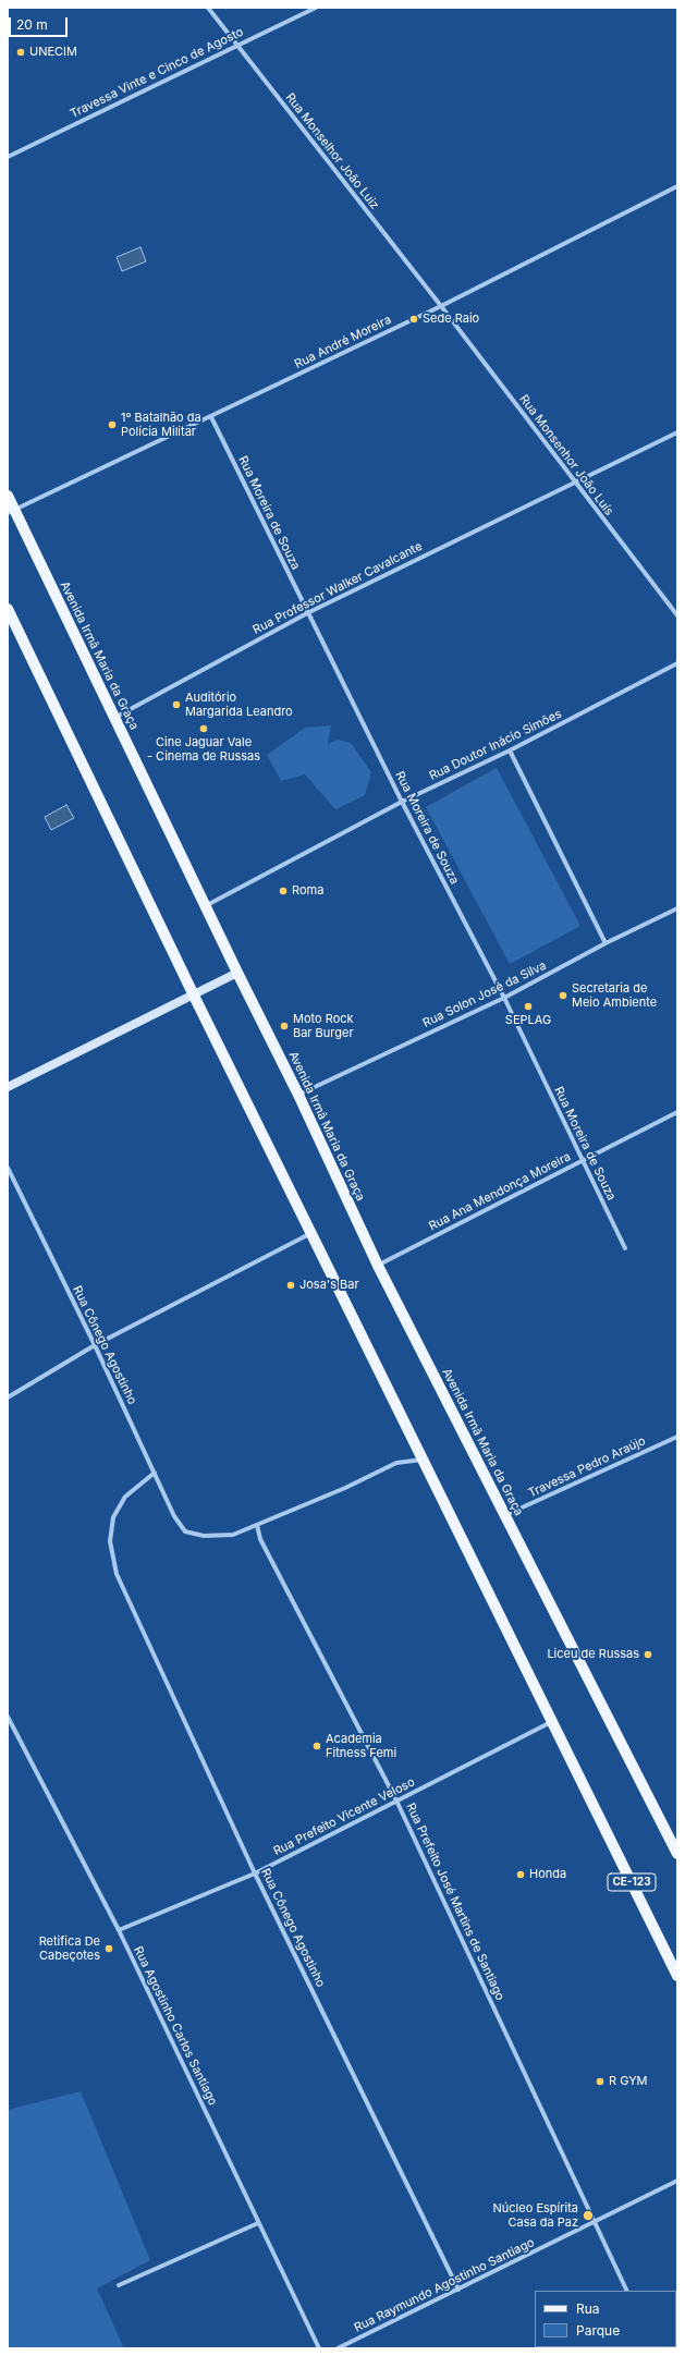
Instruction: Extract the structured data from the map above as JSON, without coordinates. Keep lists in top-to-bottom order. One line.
{"streets":{"main road":["Avenida Irmã Maria da Graça","CE-123"],"street":["Travessa Vinte e Cinco de Agosto","Rua Monselhor João Luiz","Rua André Moreira","Rua Monsenhor João Luís","Rua Moreira de Souza","Rua Professor Walker Cavalcante","Rua Doutor Inácio Simões","Rua Solon José da Silva","Rua Ana Mendonça Moreira","Rua Cônego Agostinho","Travessa Pedro Araújo","Rua Prefeito Vicente Veloso","Rua Prefeito José Martins de Santiago","Rua Agostinho Carlos Santiago","Rua Raymundo Agostinho Santiago"]},"crossings":[["Travessa Vinte e Cinco de Agosto","Rua Monselhor João Luiz"],["Rua Monselhor João Luiz","Rua André Moreira"],["Rua Monselhor João Luiz","Rua Monsenhor João Luís"],["Rua André Moreira","Rua Monsenhor João Luís"],["Rua André Moreira","Rua Moreira de Souza"],["Rua André Moreira","Avenida Irmã Maria da Graça"],["Rua Monsenhor João Luís","Rua Professor Walker Cavalcante"],["Rua Moreira de Souza","Rua Professor Walker Cavalcante"],["Rua Moreira de Souza","Rua Doutor Inácio Simões"],["Rua Moreira de Souza","Rua Solon José da Silva"],["Rua Moreira de Souza","Rua Ana Mendonça Moreira"],["Rua Professor Walker Cavalcante","Avenida Irmã Maria da Graça"],["Avenida Irmã Maria da Graça","Rua Doutor Inácio Simões"],["Avenida Irmã Maria da Graça","Rua Solon José da Silva"],["Avenida Irmã Maria da Graça","Rua Ana Mendonça Moreira"],["Avenida Irmã Maria da Graça","Travessa Pedro Araújo"],["Rua Cônego Agostinho","Rua Prefeito Vicente Veloso"],["Rua Cônego Agostinho","Rua Prefeito José Martins de Santiago"],["Rua Cônego Agostinho","Rua Raymundo Agostinho Santiago"],["Rua Prefeito Vicente Veloso","CE-123"],["Rua Prefeito Vicente Veloso","Rua Prefeito José Martins de Santiago"],["Rua Prefeito Vicente Veloso","Rua Agostinho Carlos Santiago"],["Rua Prefeito José Martins de Santiago","Rua Raymundo Agostinho Santiago"]],"places":["UNECIM","Sede Raio","1º Batalhão da Polícia Militar","Auditório Margarida Leandro","Cine Jaguar Vale - Cinema de Russas","Roma","Secretaria de Meio Ambiente","SEPLAG","Moto Rock Bar Burger","Josa's Bar","Liceu de Russas","Academia Fitness Femi","Honda","Retifica De Cabeçotes","R GYM","Núcleo Espírita Casa da Paz"],"legend":["Rua","Parque"],"scale_bar":"20 m"}
